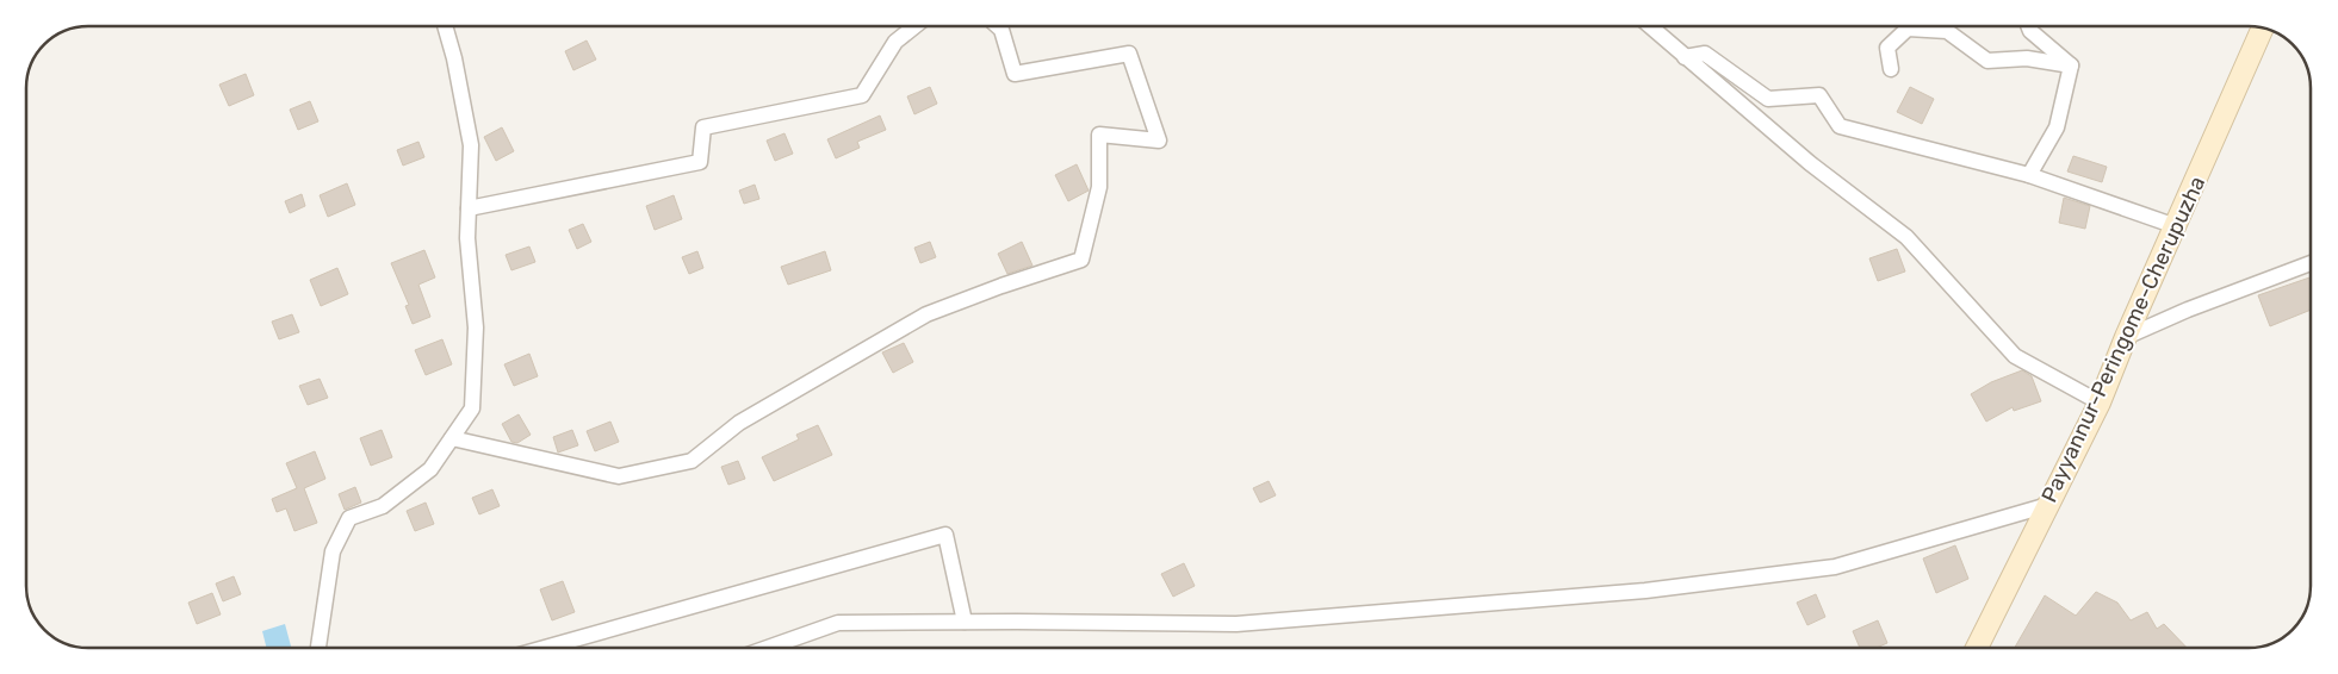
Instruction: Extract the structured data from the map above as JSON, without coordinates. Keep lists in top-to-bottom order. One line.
{"streets":{"main road":["Payyannur-Peringome-Cherupuzha"]}}
